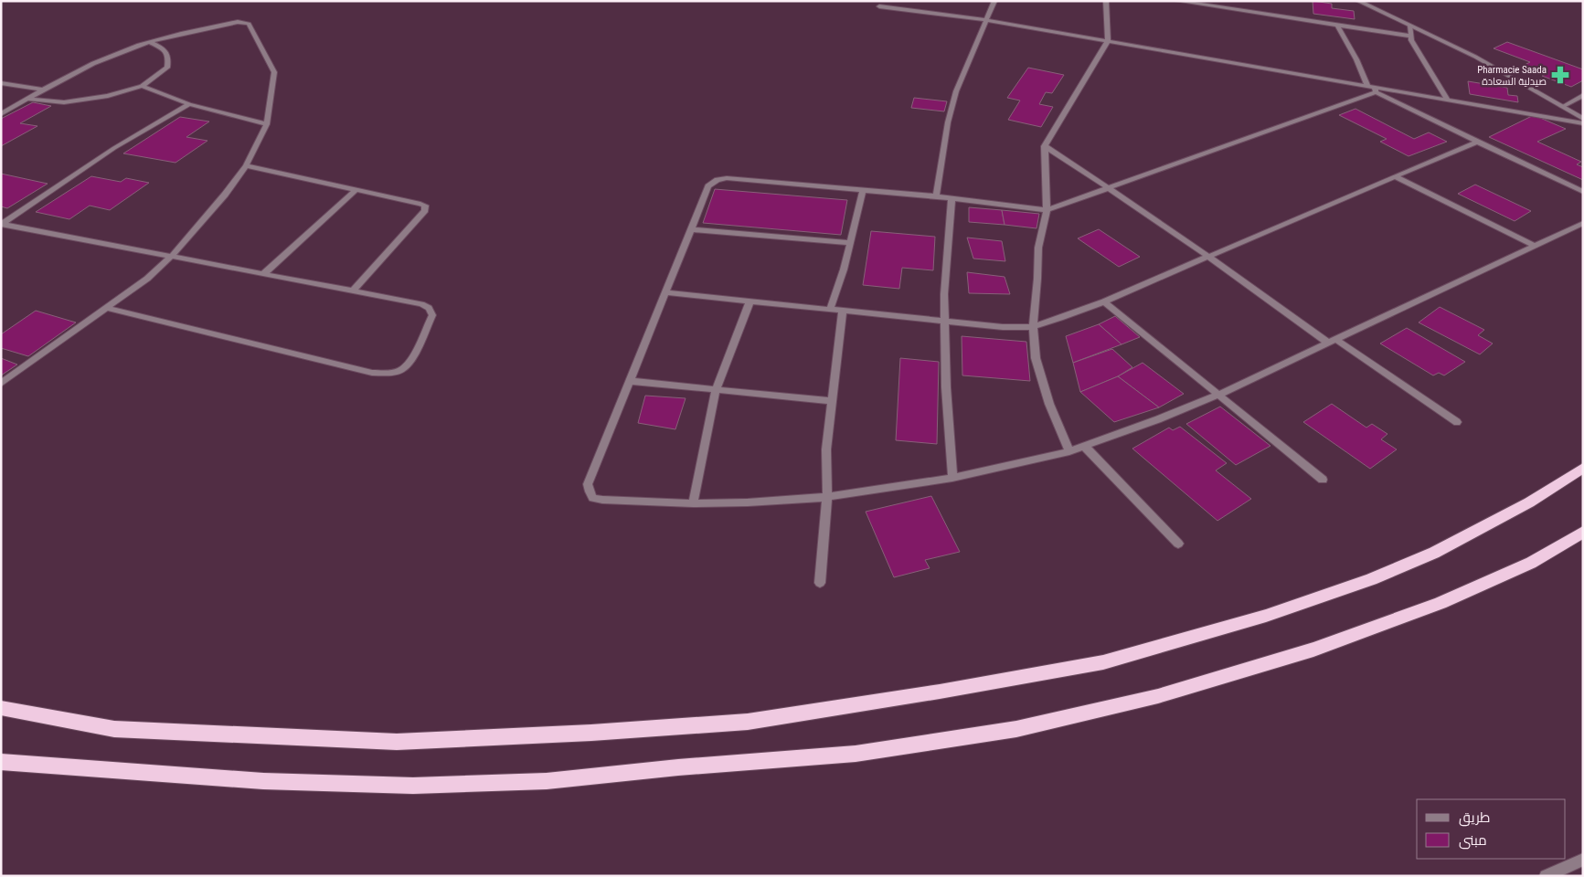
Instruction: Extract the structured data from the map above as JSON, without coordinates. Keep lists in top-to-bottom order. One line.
{"places":{"pharmacy":["Pharmacie Saada صيدلية السعادة"]},"legend":["طريق","مبنى"]}
